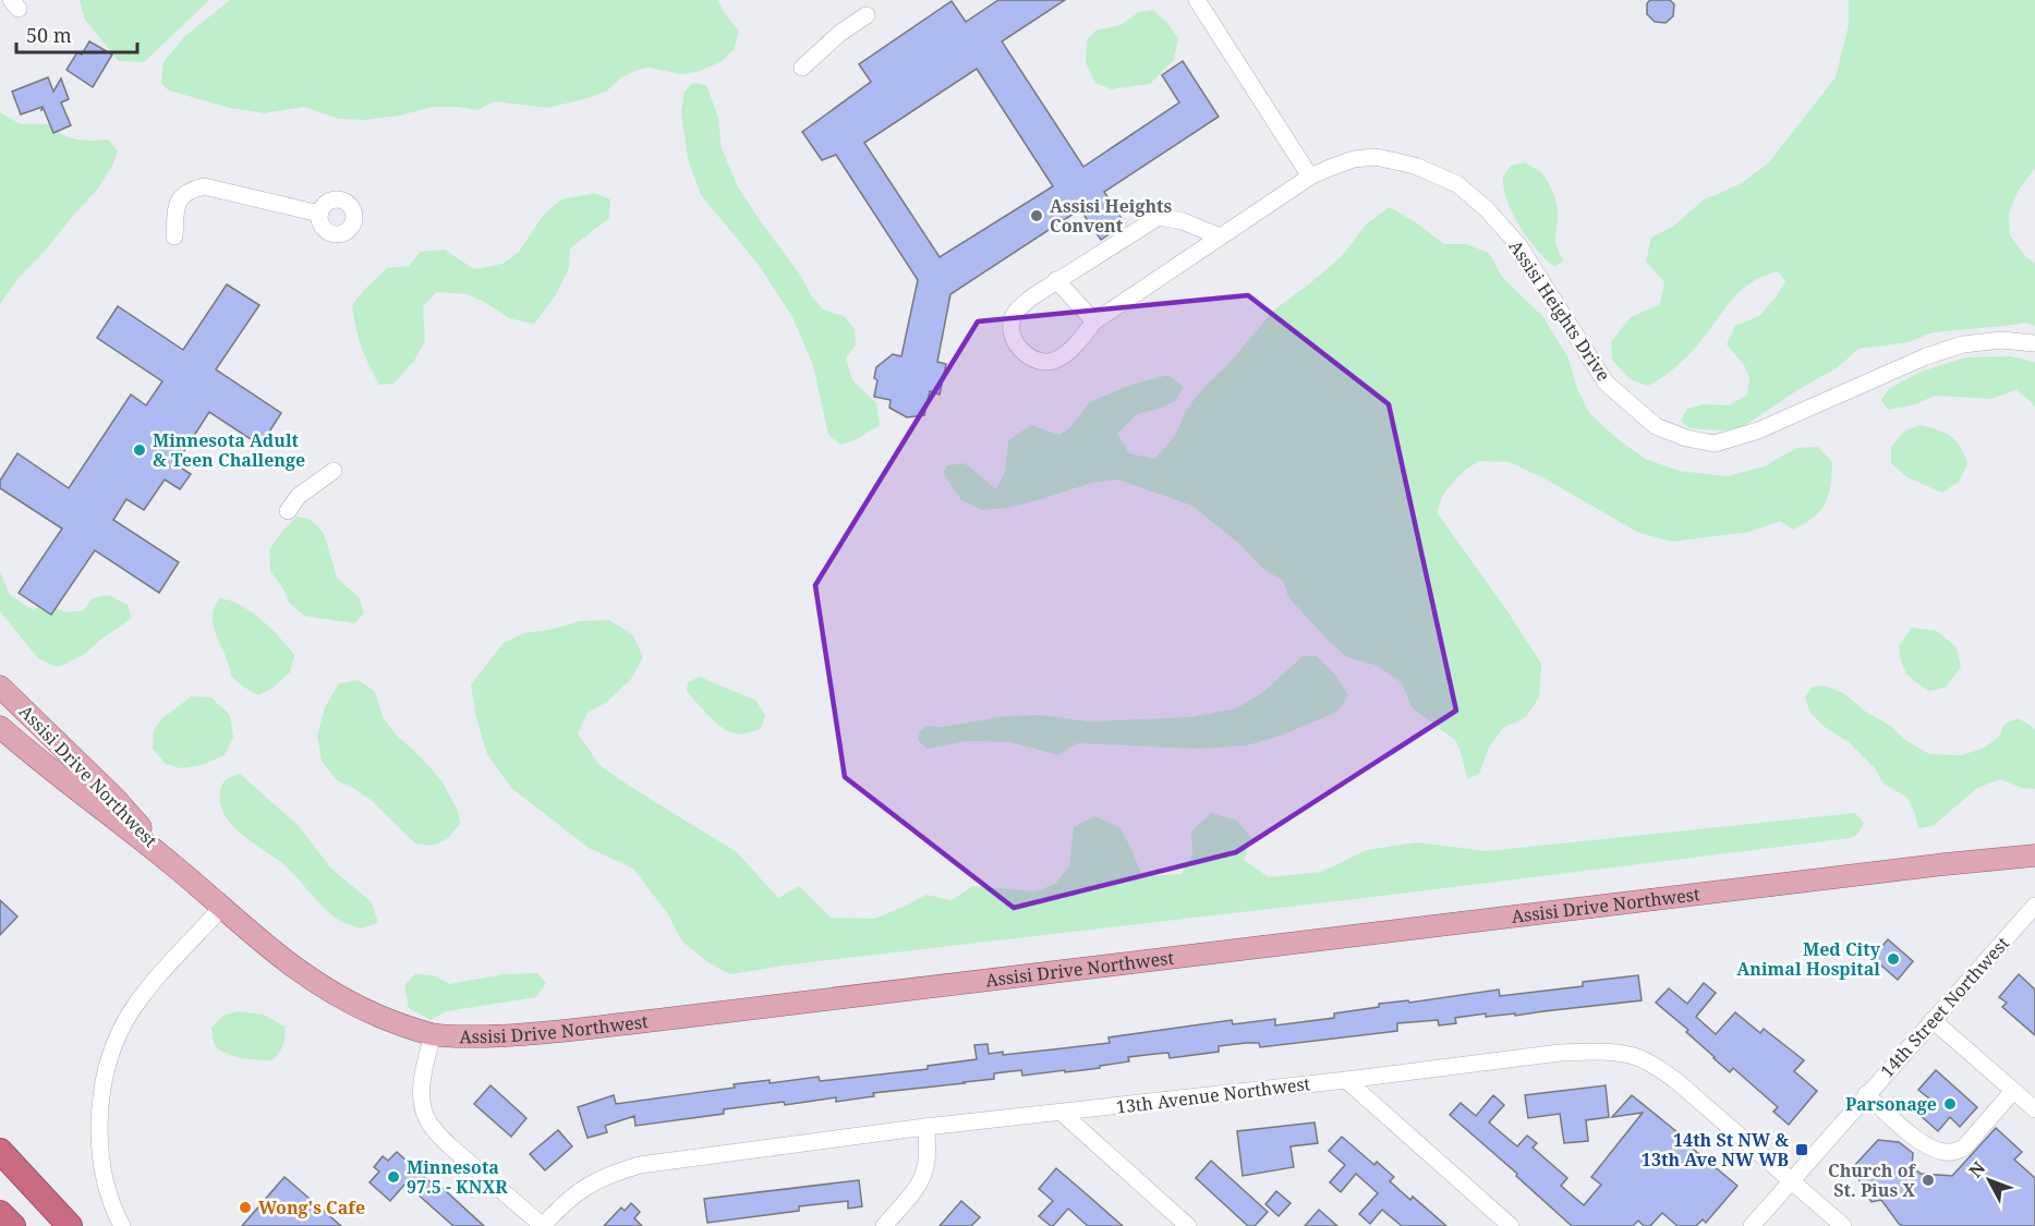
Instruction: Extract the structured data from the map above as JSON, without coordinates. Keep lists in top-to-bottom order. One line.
{"streets":{"main road":["Assisi Drive Northwest"],"street":["Assisi Heights Drive","14th Street Northwest","13th Avenue Northwest"]},"crossings":[["14th Street Northwest","13th Avenue Northwest"]],"places":{"other":["Assisi Heights Convent","Minnesota Adult & Teen Challenge","Med City Animal Hospital","Parsonage","Minnesota 97.5 - KNXR","Church of St. Pius X","Wong's Cafe"],"transit":["14th St NW & 13th Ave NW WB"]},"scale_bar":"50 m","north":"top left"}
